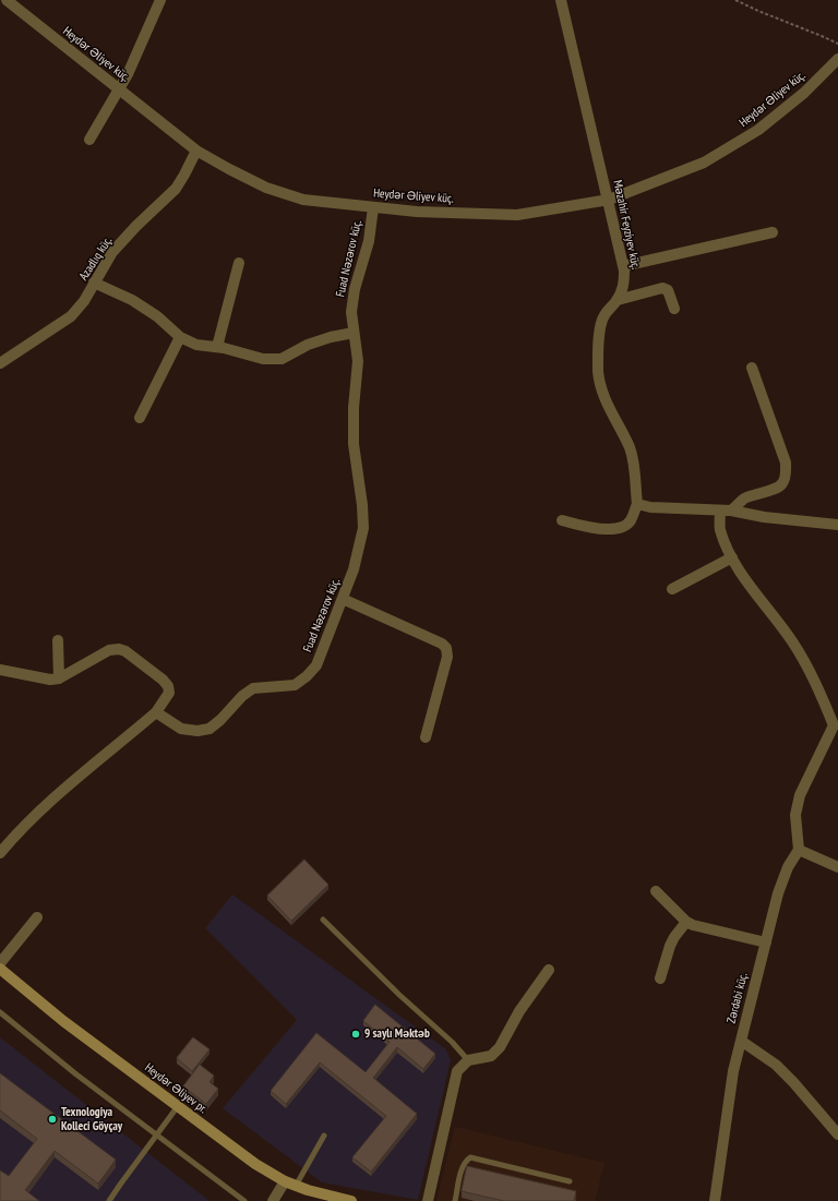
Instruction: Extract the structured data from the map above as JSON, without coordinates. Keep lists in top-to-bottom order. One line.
{"streets":{"main road":["Heydər Əliyev pr."],"street":["Heydər Əliyev küç.","Məzahir Feyziyev küç.","Azadlıq küç.","Fuad Nəzərov küç.","Zərdabi küç."]},"crossings":[["Heydər Əliyev küç.","Məzahir Feyziyev küç."],["Heydər Əliyev küç.","Azadlıq küç."],["Heydər Əliyev küç.","Fuad Nəzərov küç."]],"places":["9 saylı Məktəb","Texnologiya Kolleci Göyçay"]}
